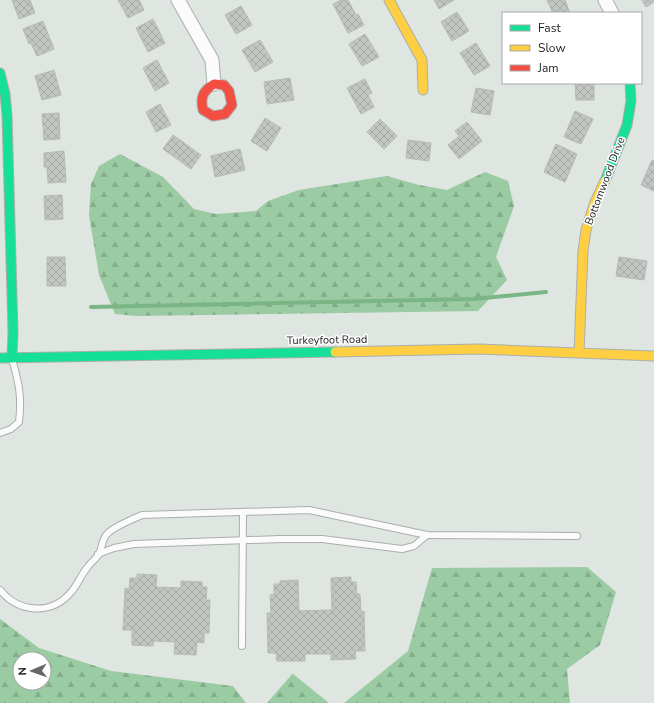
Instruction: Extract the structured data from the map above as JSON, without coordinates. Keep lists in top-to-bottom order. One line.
{"streets":{"street":["Bottomwood Drive","Turkeyfoot Road"]},"crossings":[["Bottomwood Drive","Turkeyfoot Road"]],"legend":["Fast","Slow","Jam"],"north":"left"}
